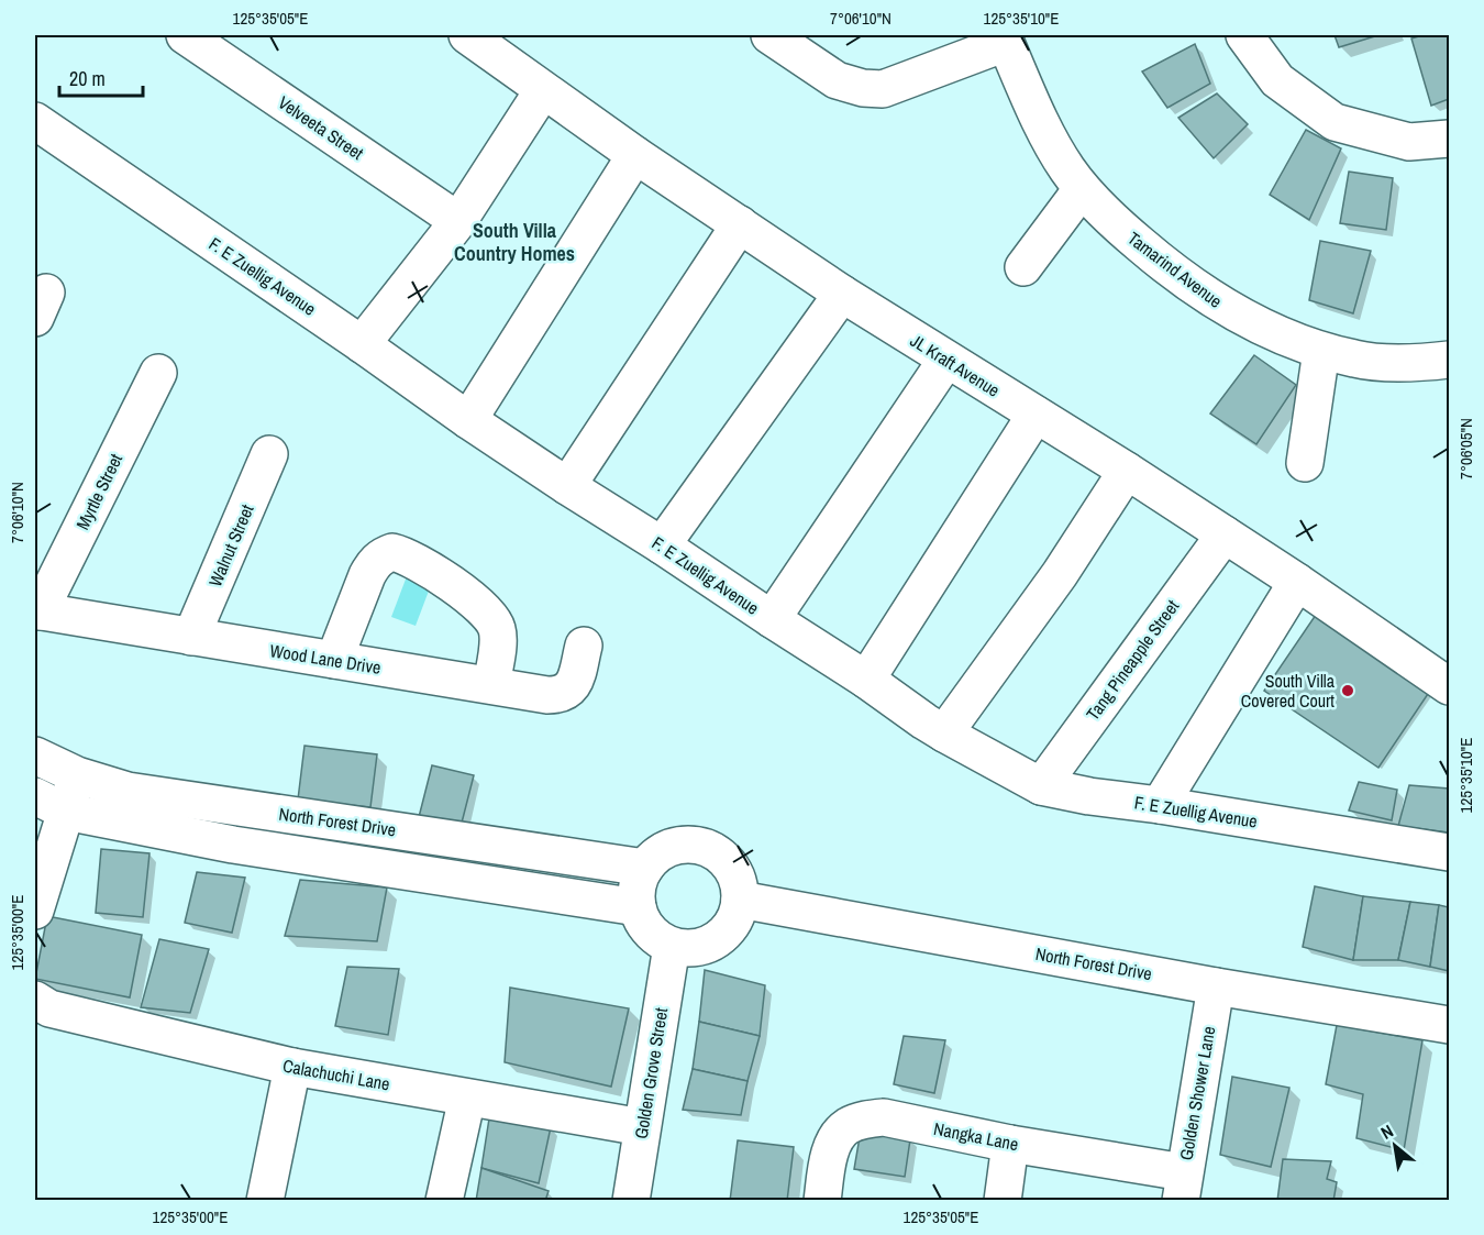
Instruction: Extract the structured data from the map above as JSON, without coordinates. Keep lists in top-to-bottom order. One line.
{"streets":{"street":["Velveeta Street","Tamarind Avenue","F. E Zuellig Avenue","JL Kraft Avenue","Myrtle Street","Walnut Street","Wood Lane Drive","Tang Pineapple Street","North Forest Drive","Golden Grove Street","Calachuchi Lane","Golden Shower Lane","Nangka Lane"]},"crossings":[["F. E Zuellig Avenue","Tang Pineapple Street"],["JL Kraft Avenue","Tang Pineapple Street"],["Myrtle Street","Wood Lane Drive"],["Walnut Street","Wood Lane Drive"],["North Forest Drive","Golden Grove Street"],["North Forest Drive","Golden Shower Lane"],["Golden Grove Street","Calachuchi Lane"],["Golden Shower Lane","Nangka Lane"]],"districts":["South Villa Country Homes"],"places":["South Villa Covered Court"],"scale_bar":"20 m","north":"top left","coordinates":["125°35'05\"E","7°06'10\"N","125°35'10\"E","7°06'05\"N","125°35'00\"E"]}
